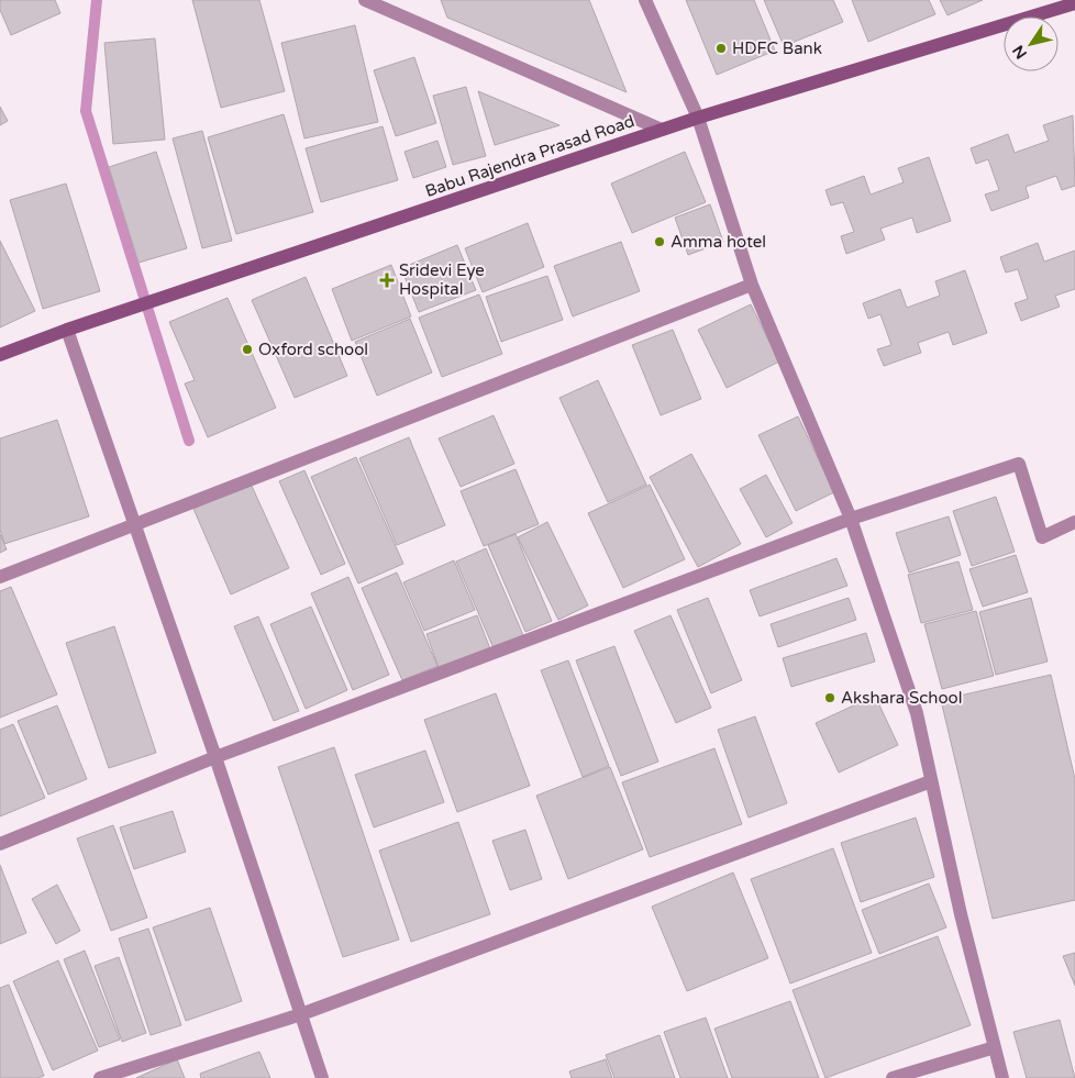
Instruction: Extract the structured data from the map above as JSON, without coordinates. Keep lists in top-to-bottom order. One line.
{"streets":{"street":["Babu Rajendra Prasad Road"]},"places":{"other":["HDFC Bank","Amma hotel","Oxford school","Akshara School"],"health":["Sridevi Eye Hospital"]},"north":"bottom left"}
